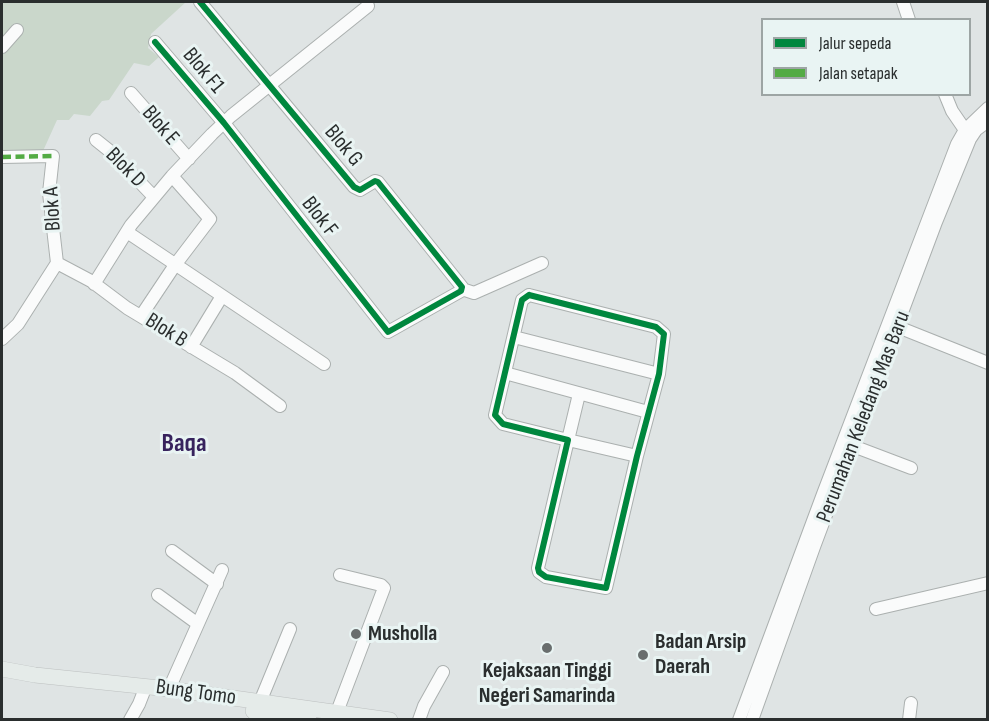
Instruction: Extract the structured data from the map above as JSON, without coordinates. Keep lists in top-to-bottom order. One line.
{"streets":{"main road":["Bung Tomo"],"street":["Blok F1","Blok E","Blok G","Blok D","Blok A","Blok F","Blok B","Perumahan Keledang Mas Baru"]},"crossings":[["Blok F1","Blok F"],["Blok G","Blok F"],["Blok A","Blok B"]],"districts":["Baqa"],"places":["Musholla","Kejaksaan Tinggi Negeri Samarinda","Badan Arsip Daerah"],"legend":["Jalur sepeda","Jalan setapak"]}
